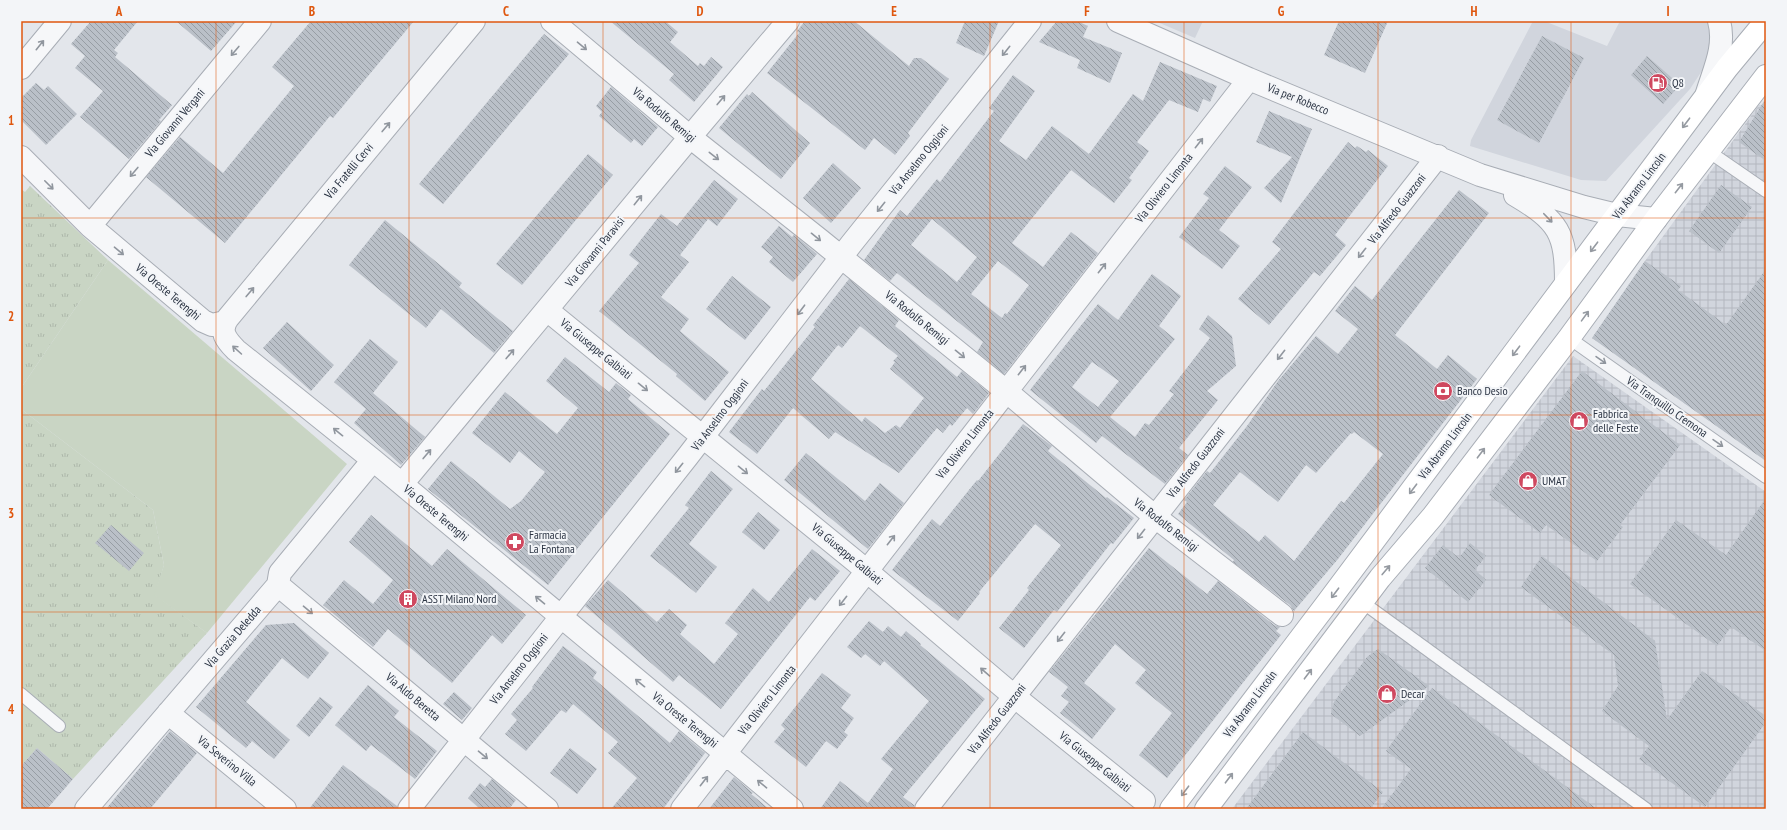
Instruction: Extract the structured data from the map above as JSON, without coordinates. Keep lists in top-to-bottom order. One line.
{"streets":{"main road":["Via Abramo Lincoln"],"street":["Via per Robecco","Via Rodolfo Remigi","Via Giovanni Vergani","Via Anselmo Oggioni","Via Fratelli Cervi","Via Oliviero Limonta","Via Alfredo Guazzoni","Via Giovanni Paravisi","Via Oreste Terenghi","Via Giuseppe Galbiati","Via Grazia Deledda","Via Aldo Beretta","Via Severino Villa"],"lane":["Via Tranquillo Cremona"]},"crossings":[["Via per Robecco","Via Abramo Lincoln"],["Via per Robecco","Via Oliviero Limonta"],["Via per Robecco","Via Alfredo Guazzoni"],["Via Rodolfo Remigi","Via Anselmo Oggioni"],["Via Rodolfo Remigi","Via Oliviero Limonta"],["Via Rodolfo Remigi","Via Alfredo Guazzoni"],["Via Rodolfo Remigi","Via Giovanni Paravisi"],["Via Giovanni Vergani","Via Oreste Terenghi"],["Via Anselmo Oggioni","Via Oreste Terenghi"],["Via Anselmo Oggioni","Via Giuseppe Galbiati"],["Via Anselmo Oggioni","Via Aldo Beretta"],["Via Fratelli Cervi","Via Oreste Terenghi"],["Via Oliviero Limonta","Via Oreste Terenghi"],["Via Oliviero Limonta","Via Giuseppe Galbiati"],["Via Alfredo Guazzoni","Via Giuseppe Galbiati"],["Via Giovanni Paravisi","Via Oreste Terenghi"],["Via Giovanni Paravisi","Via Giuseppe Galbiati"],["Via Oreste Terenghi","Via Grazia Deledda"],["Via Grazia Deledda","Via Aldo Beretta"],["Via Grazia Deledda","Via Severino Villa"]],"one_way":["Via Rodolfo Remigi","Via Giovanni Vergani","Via Anselmo Oggioni","Via Fratelli Cervi","Via Alfredo Guazzoni","Via Giovanni Paravisi","Via Tranquillo Cremona","Via Aldo Beretta"],"places":{"fuel station":["Q8"],"bank":["Banco Desio"],"shop":["Fabbrica delle Feste","UMAT","Decar"],"pharmacy":["Farmacia La Fontana"],"building":["ASST Milano Nord"]},"grid":{"columns":["A","B","C","D","E","F","G","H","I"],"rows":["1","2","3","4"]}}
